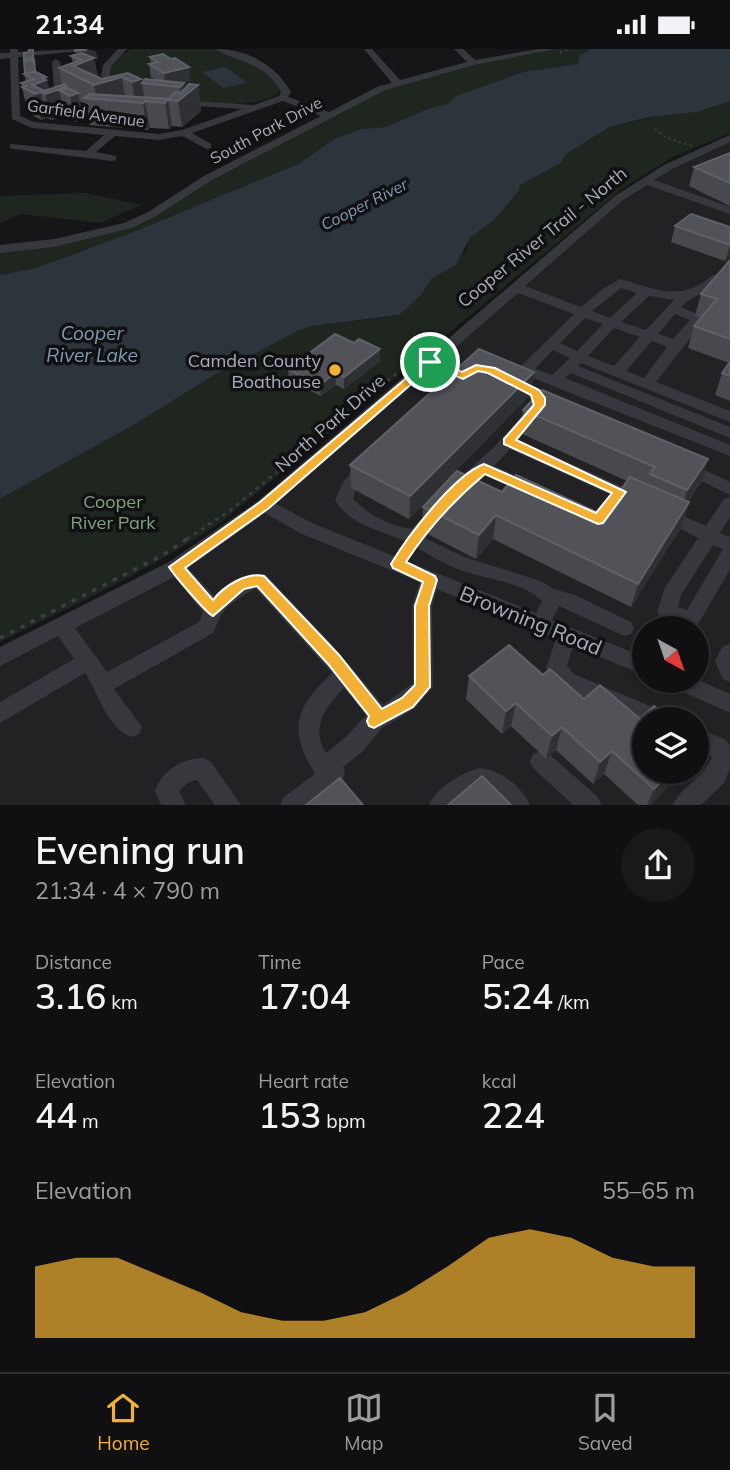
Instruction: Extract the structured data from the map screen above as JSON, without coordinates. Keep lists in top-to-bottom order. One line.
{"streets":{"street":["Garfield Avenue","South Park Drive","North Park Drive","Browning Road"]},"crossings":[["North Park Drive","Browning Road"]],"water":["Cooper River","Cooper River Lake"],"parks":["Cooper River Park"],"places":["Camden County Boathouse"],"north":"bottom right","page":{"status":"21:34","heading":["Evening run","21:34 · 4 × 790 m"],"stats":[["Distance","3.16 km"],["Time","17:04"],["Pace","5:24 /km"],["Elevation","44 m"],["Heart rate","153 bpm"],["kcal","224"]],"chart":["Elevation","55–65 m"],"tabs":["Home","Map","Saved"]}}
